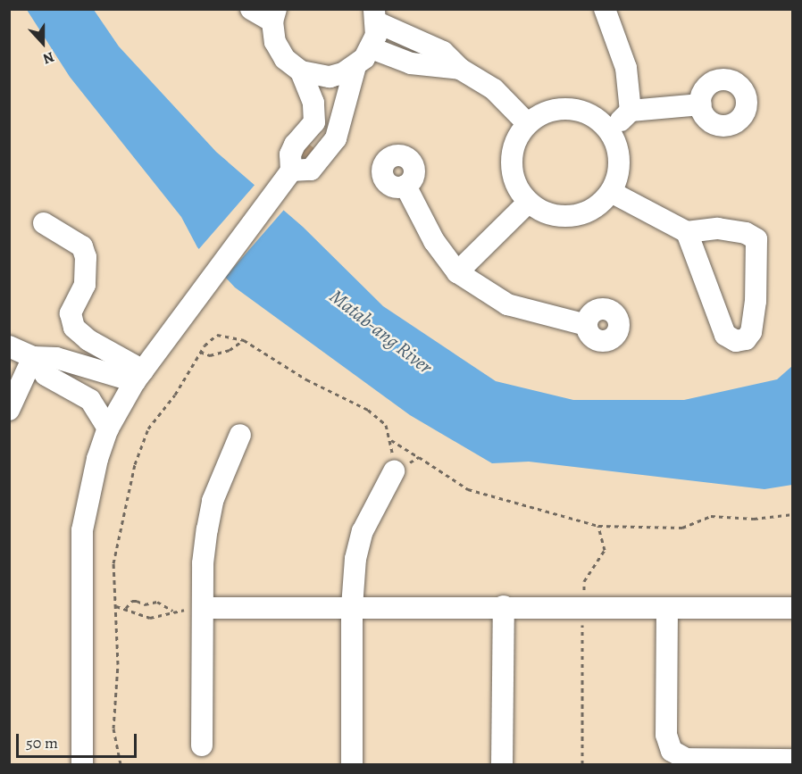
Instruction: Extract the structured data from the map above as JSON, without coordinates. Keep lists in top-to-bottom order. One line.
{"water":["Matab-ang River"],"scale_bar":"50 m","north":"bottom"}
